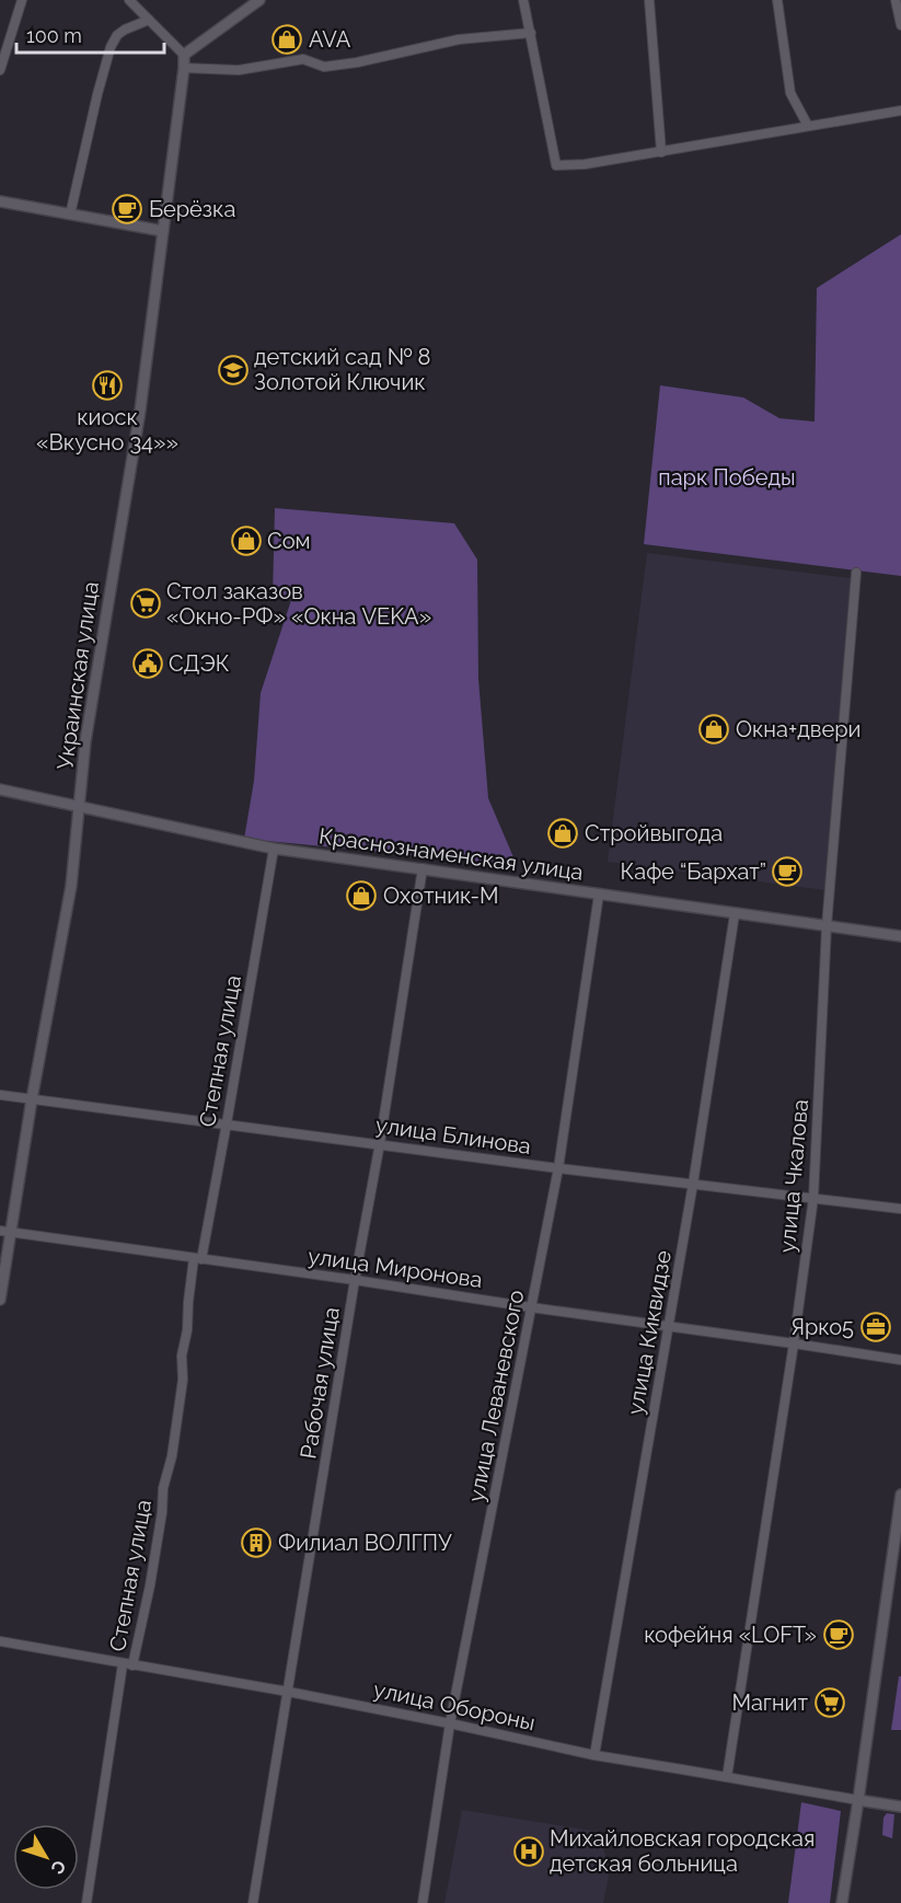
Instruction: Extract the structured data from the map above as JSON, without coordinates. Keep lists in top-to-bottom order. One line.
{"streets":{"street":["Украинская улица","Краснознаменская улица","Степная улица","улица Блинова","улица Чкалова","улица Миронова","улица Киквидзе","Рабочая улица","улица Леваневского","улица Обороны"]},"crossings":[["Украинская улица","Краснознаменская улица"],["Украинская улица","улица Блинова"],["Украинская улица","улица Миронова"],["Краснознаменская улица","Степная улица"],["Краснознаменская улица","улица Чкалова"],["Краснознаменская улица","улица Киквидзе"],["Краснознаменская улица","Рабочая улица"],["Краснознаменская улица","улица Леваневского"],["Степная улица","улица Блинова"],["Степная улица","улица Миронова"],["Степная улица","улица Обороны"],["улица Блинова","улица Чкалова"],["улица Блинова","улица Киквидзе"],["улица Блинова","Рабочая улица"],["улица Блинова","улица Леваневского"],["улица Чкалова","улица Миронова"],["улица Чкалова","улица Обороны"],["улица Миронова","улица Киквидзе"],["улица Миронова","Рабочая улица"],["улица Миронова","улица Леваневского"],["улица Киквидзе","улица Обороны"],["Рабочая улица","улица Обороны"],["улица Леваневского","улица Обороны"]],"parks":["парк Победы"],"places":{"shop":["AVA","Сом","Окна+двери","Стройвыгода","Охотник-М"],"cafe":["Берёзка","Кафе “Бархат”","кофейня «LOFT»"],"school or university":["детский сад № 8 Золотой Ключик"],"restaurant":["киоск «Вкусно 34»»"],"supermarket":["Стол заказов «Окно-РФ» «Окна VEKA»","Магнит"],"public building":["СДЭК"],"office":["Ярко5"],"building":["Филиал ВОЛГПУ"],"hospital":["Михайловская городская детская больница"]},"scale_bar":"100 m","north":"bottom right"}
